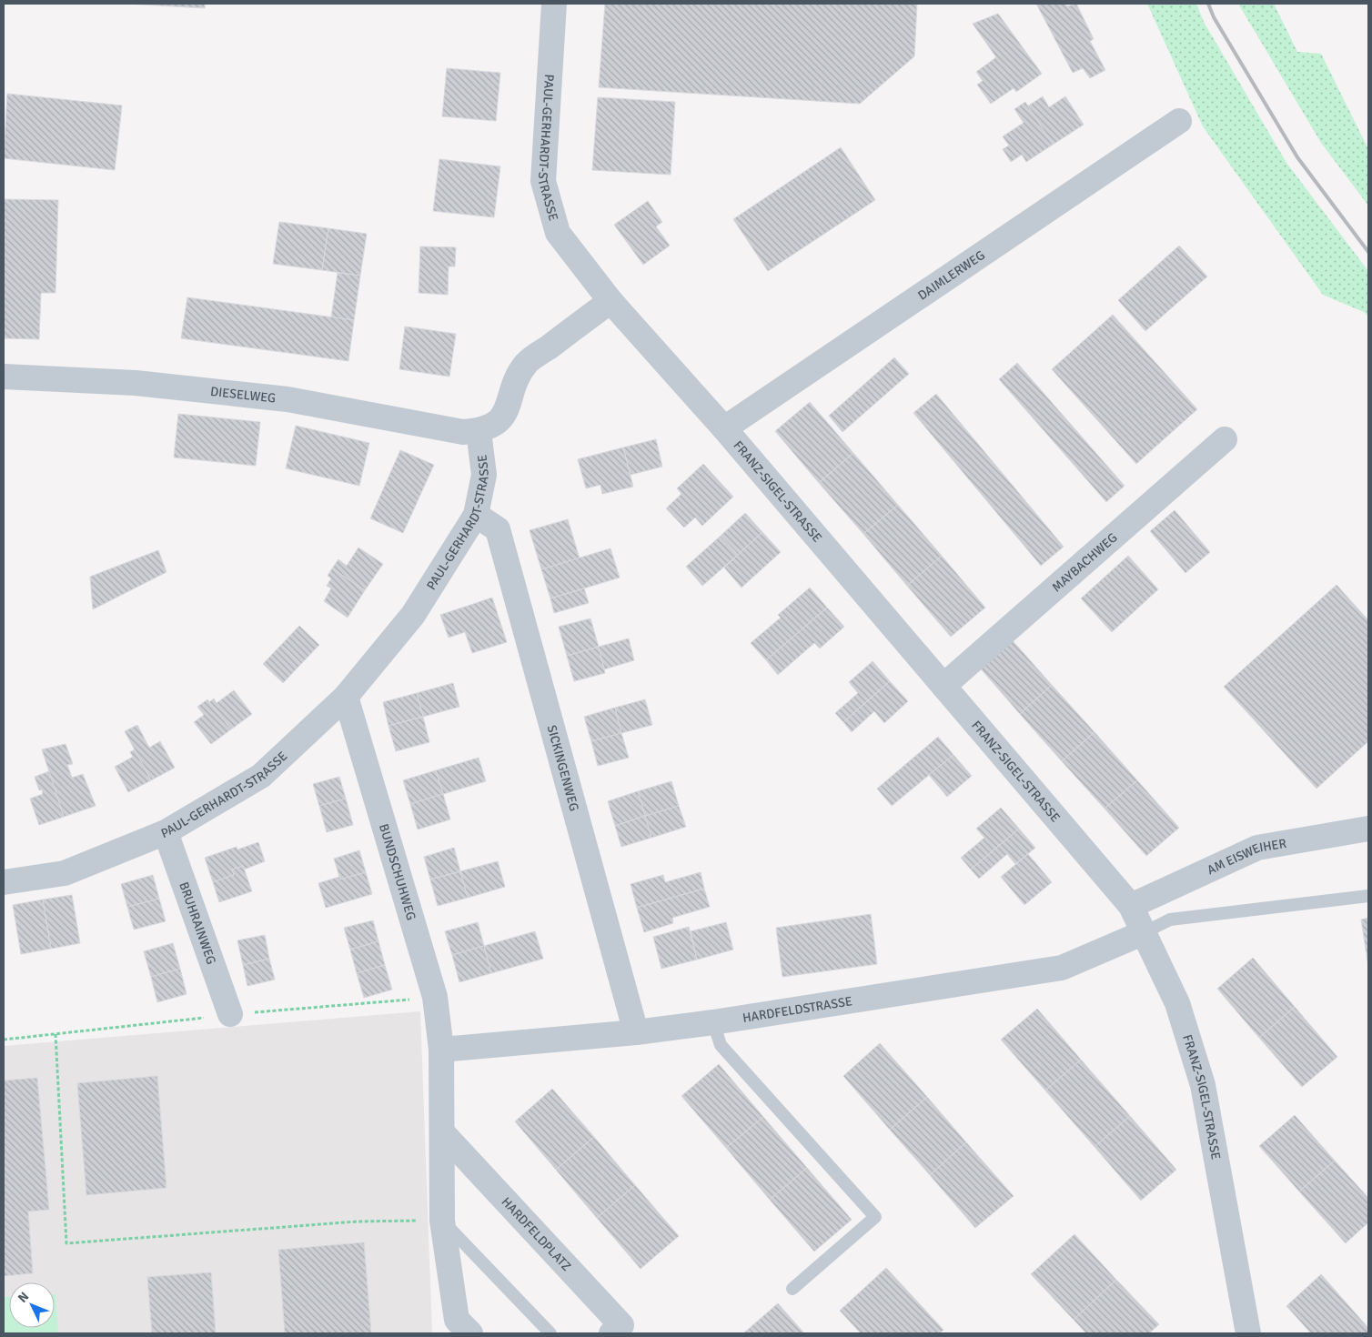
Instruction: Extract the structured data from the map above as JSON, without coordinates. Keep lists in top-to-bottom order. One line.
{"streets":{"street":["PAUL-GERHARDT-STRASSE","DAIMLERWEG","DIESELWEG","FRANZ-SIGEL-STRASSE","MAYBACHWEG","SICKINGENWEG","AM EISWEIHER","BUNDSCHUHWEG","BRUHRAINWEG","HARDFELDSTRASSE","HARDFELDPLATZ"]},"crossings":[["PAUL-GERHARDT-STRASSE","DIESELWEG"],["PAUL-GERHARDT-STRASSE","FRANZ-SIGEL-STRASSE"],["PAUL-GERHARDT-STRASSE","SICKINGENWEG"],["PAUL-GERHARDT-STRASSE","BUNDSCHUHWEG"],["PAUL-GERHARDT-STRASSE","BRUHRAINWEG"],["DAIMLERWEG","FRANZ-SIGEL-STRASSE"],["FRANZ-SIGEL-STRASSE","MAYBACHWEG"],["FRANZ-SIGEL-STRASSE","AM EISWEIHER"],["FRANZ-SIGEL-STRASSE","HARDFELDSTRASSE"],["SICKINGENWEG","HARDFELDSTRASSE"],["BUNDSCHUHWEG","HARDFELDSTRASSE"]],"north":"top left"}
